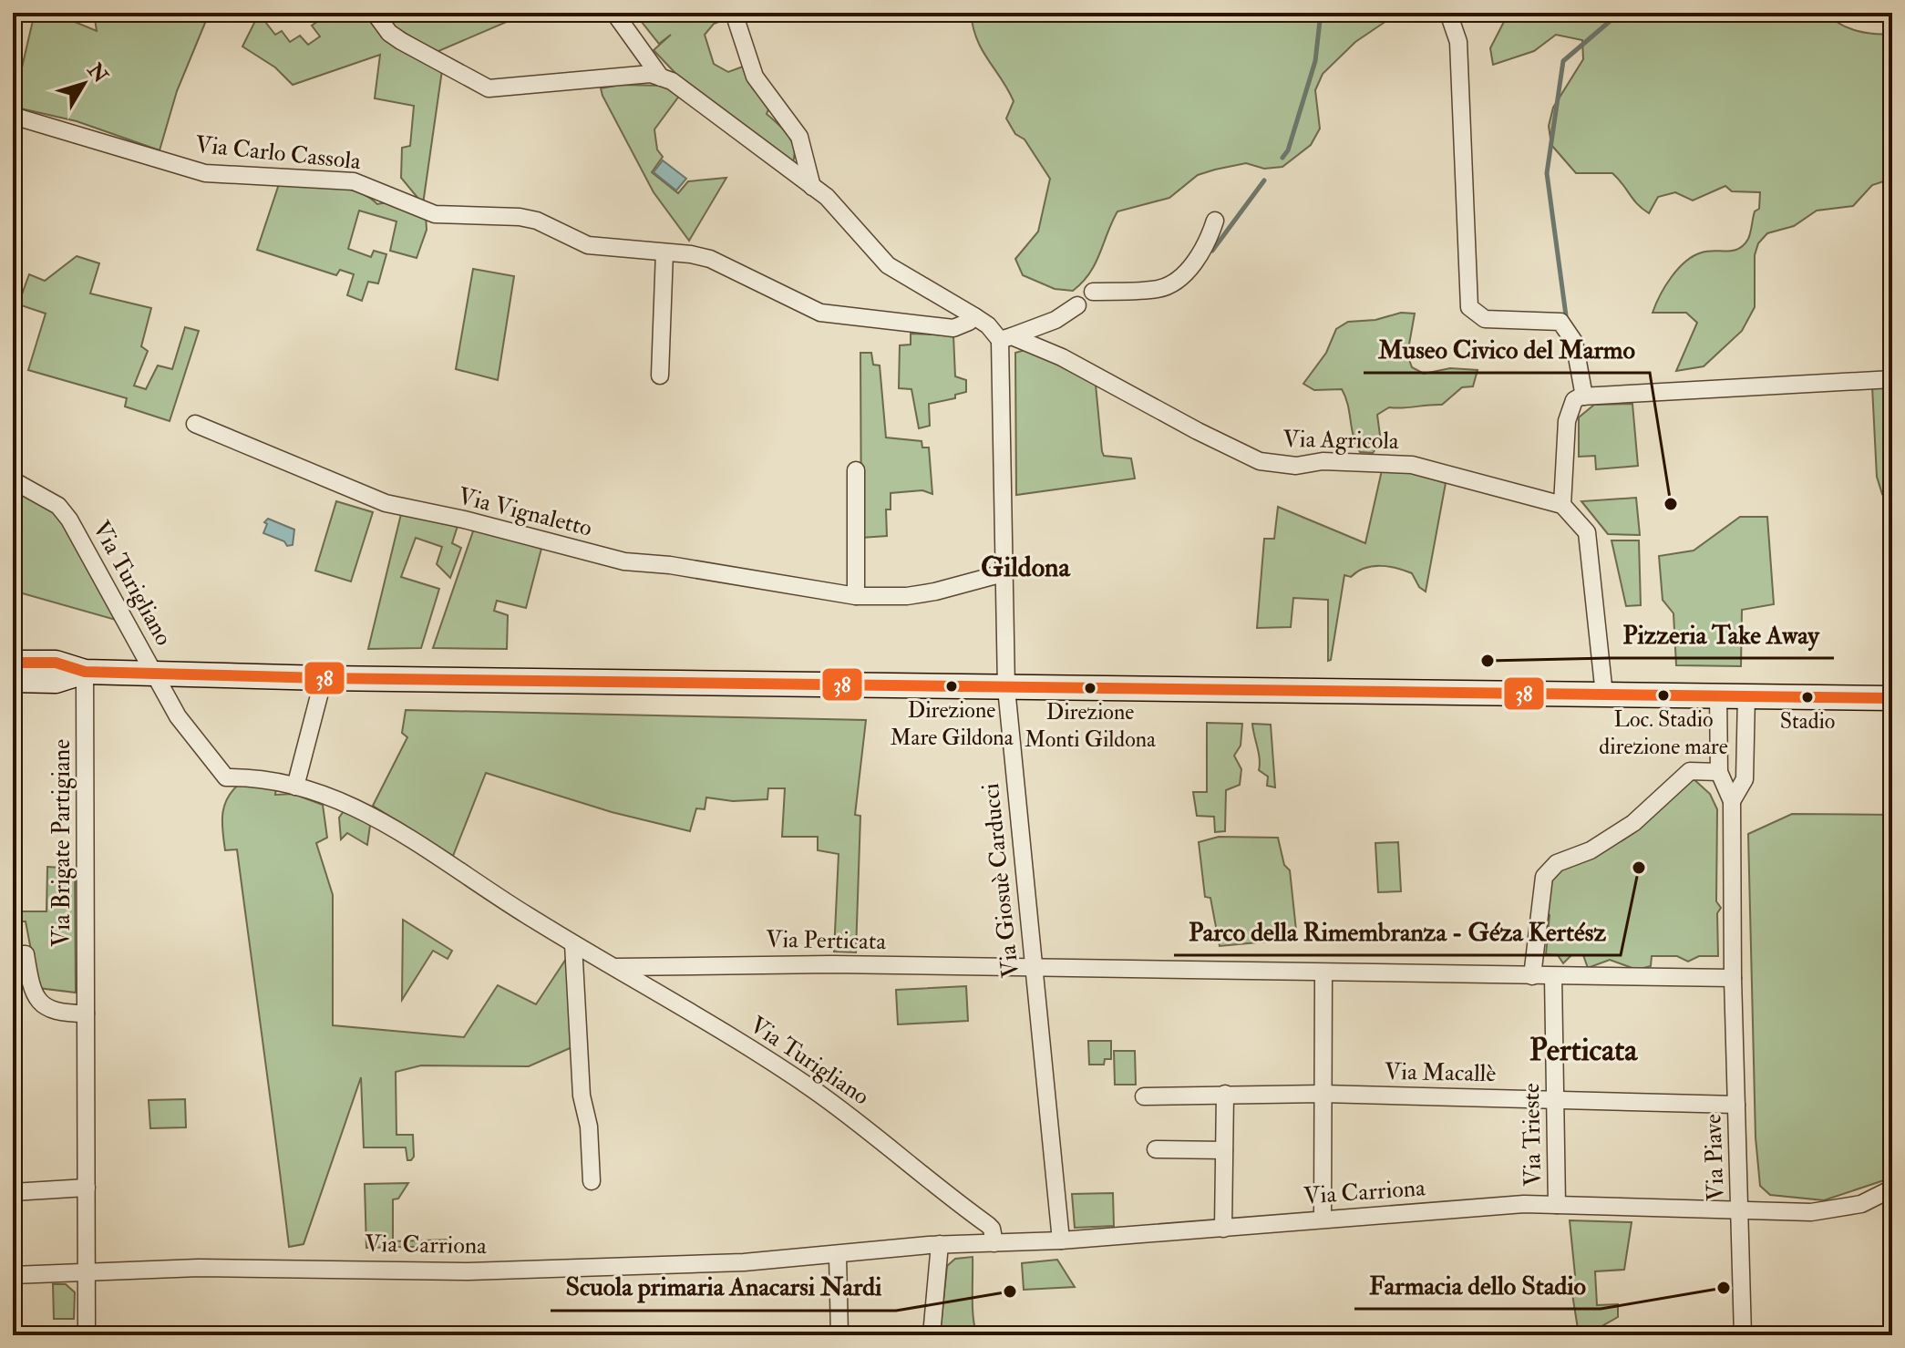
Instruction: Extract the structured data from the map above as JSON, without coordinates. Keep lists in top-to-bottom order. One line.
{"streets":{"street":["Via Carlo Cassola","Via Agricola","Via Vignaletto","Via Turigliano","Via Brigate Partigiane","Via Giosuè Carducci","Via Perticata","Via Macallè","Via Trieste","Via Piave","Via Carriona"]},"crossings":[["Via Agricola","Via Giosuè Carducci"],["Via Vignaletto","Via Giosuè Carducci"],["Via Turigliano","Via Perticata"],["Via Turigliano","Via Carriona"],["Via Brigate Partigiane","Via Carriona"],["Via Giosuè Carducci","Via Perticata"],["Via Giosuè Carducci","Via Carriona"],["Via Perticata","Via Trieste"],["Via Perticata","Via Piave"],["Via Macallè","Via Trieste"],["Via Macallè","Via Piave"],["Via Trieste","Via Carriona"],["Via Piave","Via Carriona"]],"districts":["Gildona","Perticata"],"places":["Museo Civico del Marmo","Pizzeria Take Away","Direzione Mare Gildona","Direzione Monti Gildona","Loc. Stadio direzione mare","Stadio","Parco della Rimembranza - Géza Kertész","Farmacia dello Stadio","Scuola primaria Anacarsi Nardi"],"lines":["transit line 38"],"north":"top right"}
